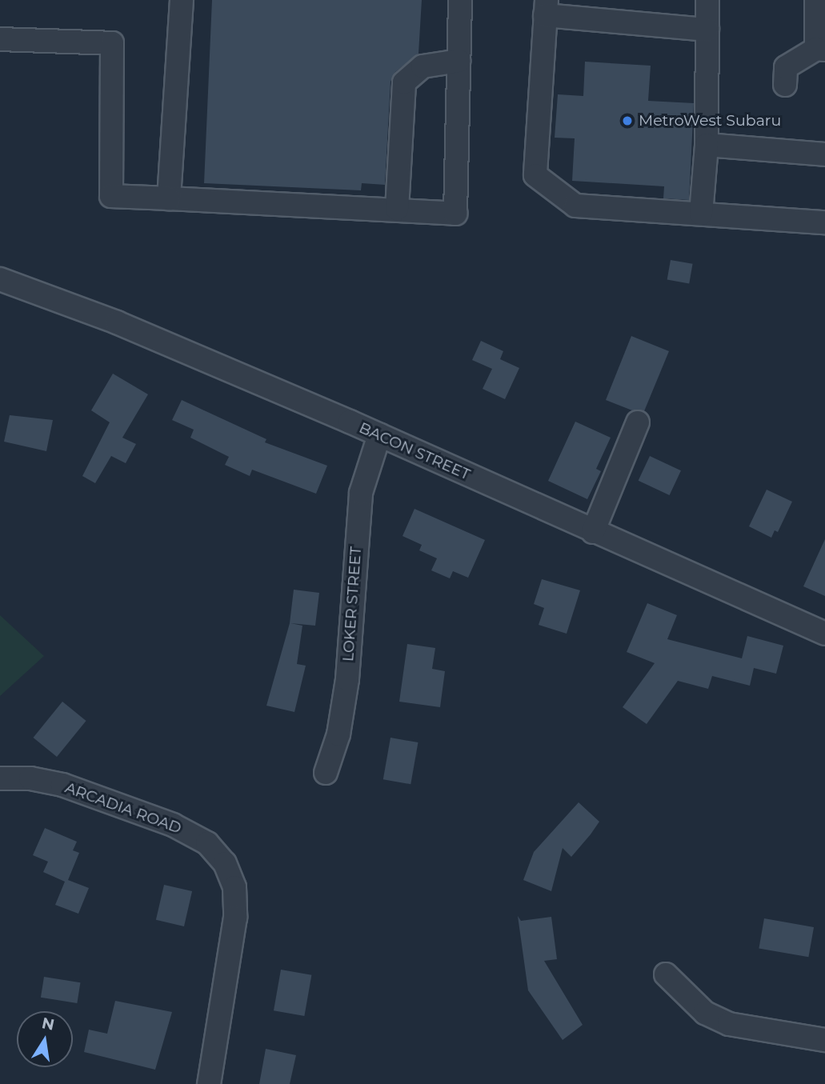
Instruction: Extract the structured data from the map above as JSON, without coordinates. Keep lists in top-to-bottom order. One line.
{"streets":{"street":["BACON STREET","LOKER STREET","ARCADIA ROAD"]},"crossings":[["BACON STREET","LOKER STREET"]],"places":["MetroWest Subaru"],"north":"top"}
